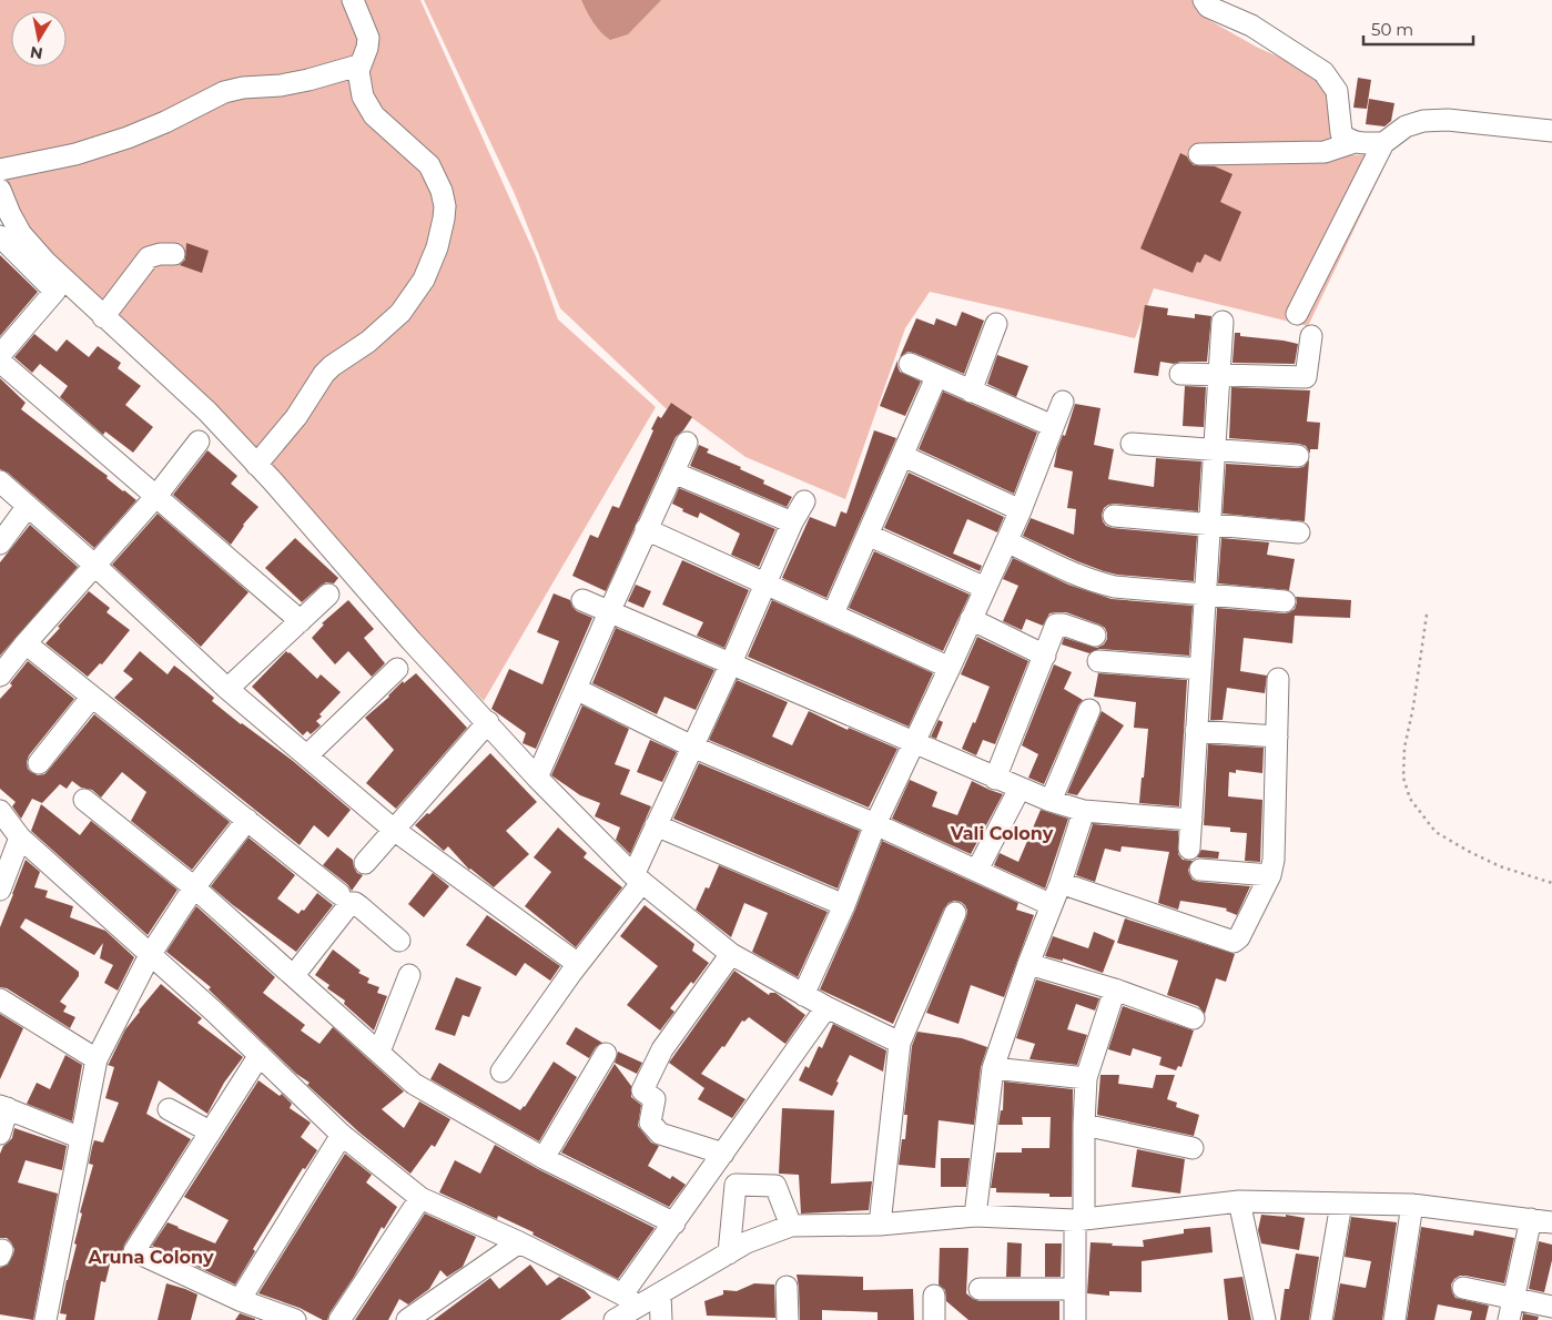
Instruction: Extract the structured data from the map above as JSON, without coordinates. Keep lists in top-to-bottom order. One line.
{"districts":["Vali Colony","Aruna Colony"],"scale_bar":"50 m","north":"bottom"}
